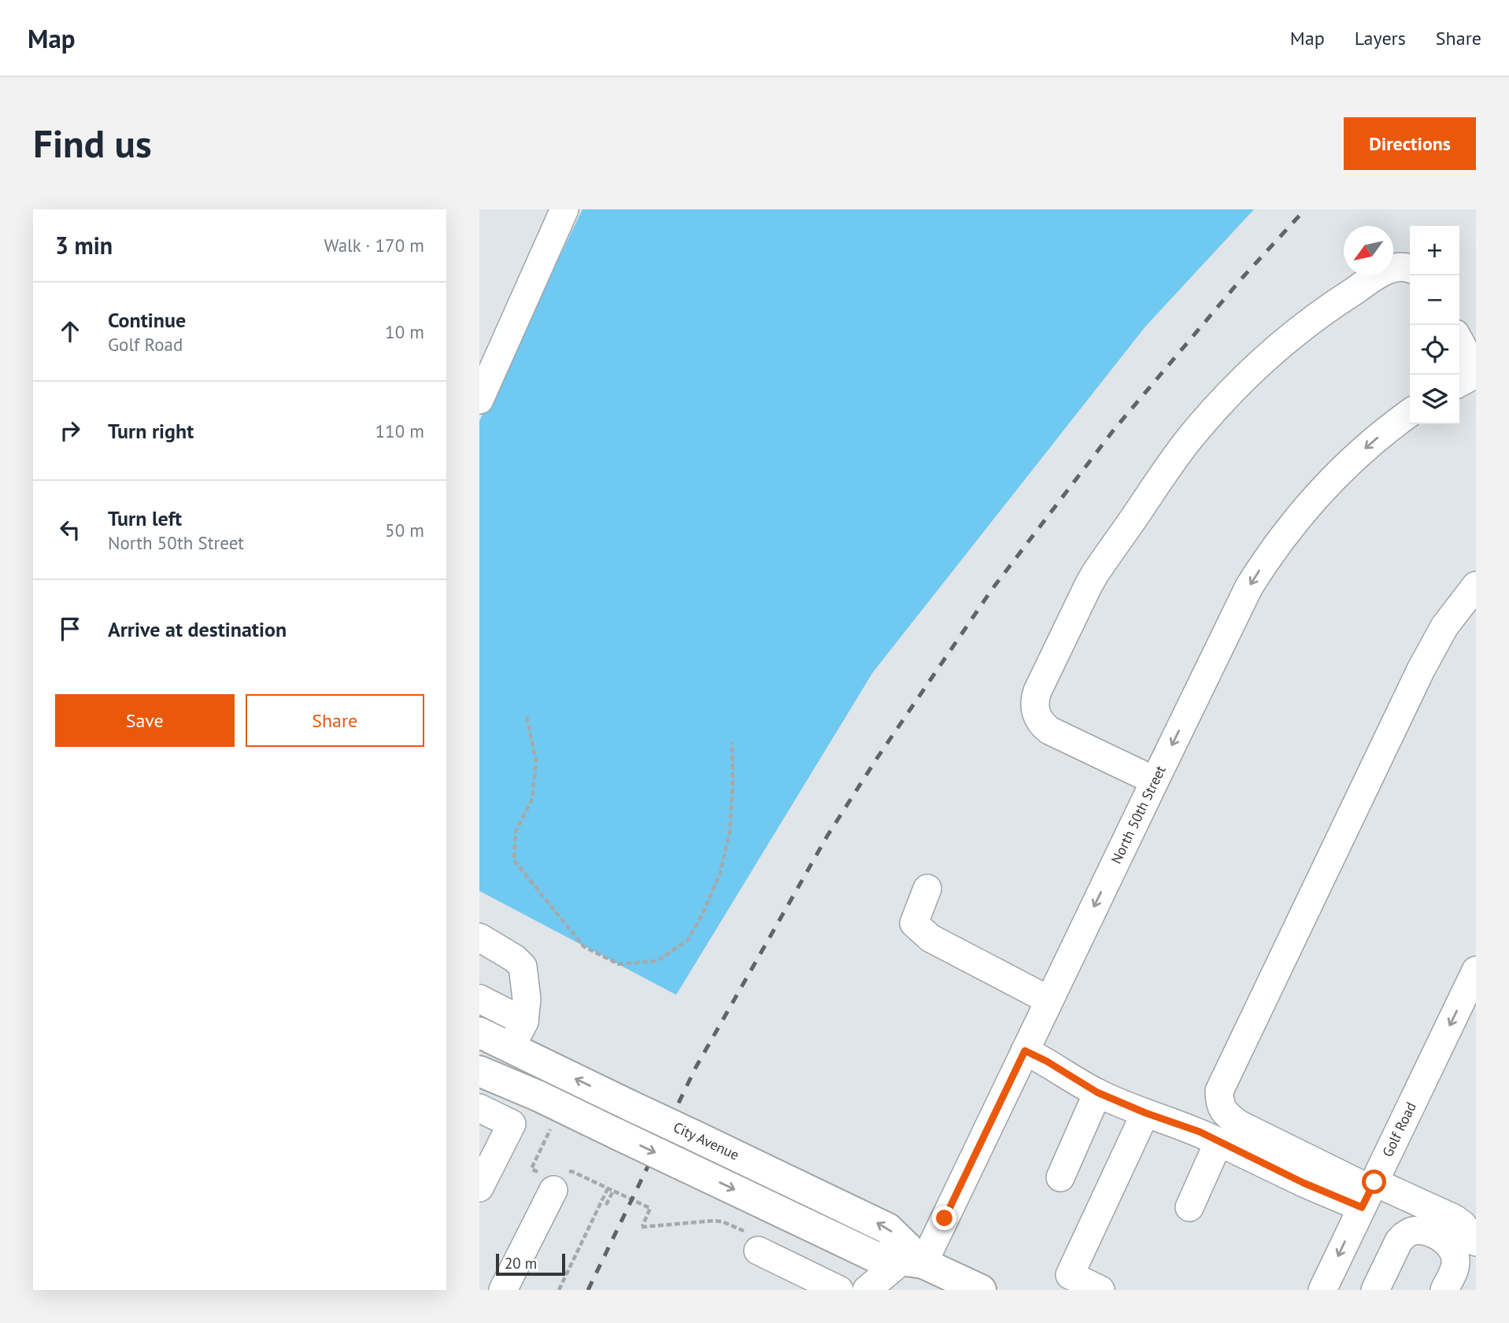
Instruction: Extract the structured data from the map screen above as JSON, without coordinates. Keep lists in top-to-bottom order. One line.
{"streets":{"highway":["City Avenue"],"street":["North 50th Street","Golf Road"]},"crossings":[["North 50th Street","City Avenue"]],"one_way":["North 50th Street"],"scale_bar":"20 m","north":"bottom left","page":{"header":"Map","nav":["Map","Layers","Share"],"buttons":["Directions",["Save","Share"]],"title":"Find us","heading":["3 min","Walk · 170 m"],"map_buttons":["+","−"],"list":[["Continue","Golf Road","10 m"],["Turn right","110 m"],["Turn left","North 50th Street","50 m"],"Arrive at destination"],"scale":"20 m"}}
